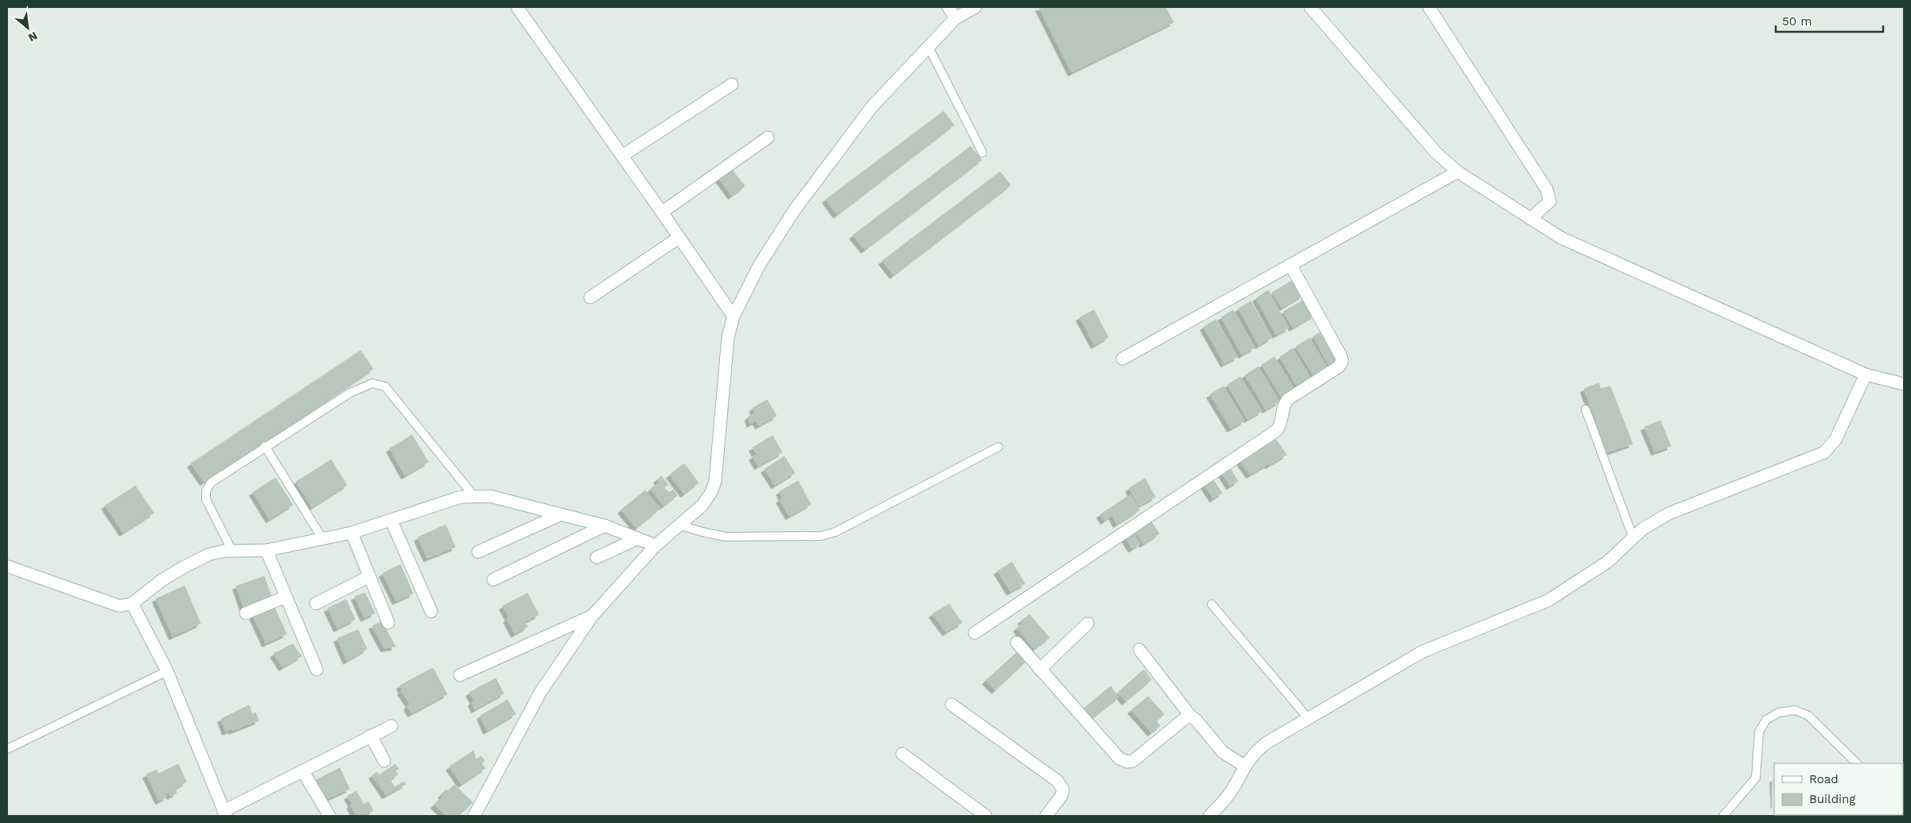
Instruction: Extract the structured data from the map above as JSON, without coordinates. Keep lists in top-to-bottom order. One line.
{"legend":["Road","Building"],"scale_bar":"50 m","north":"bottom right"}
